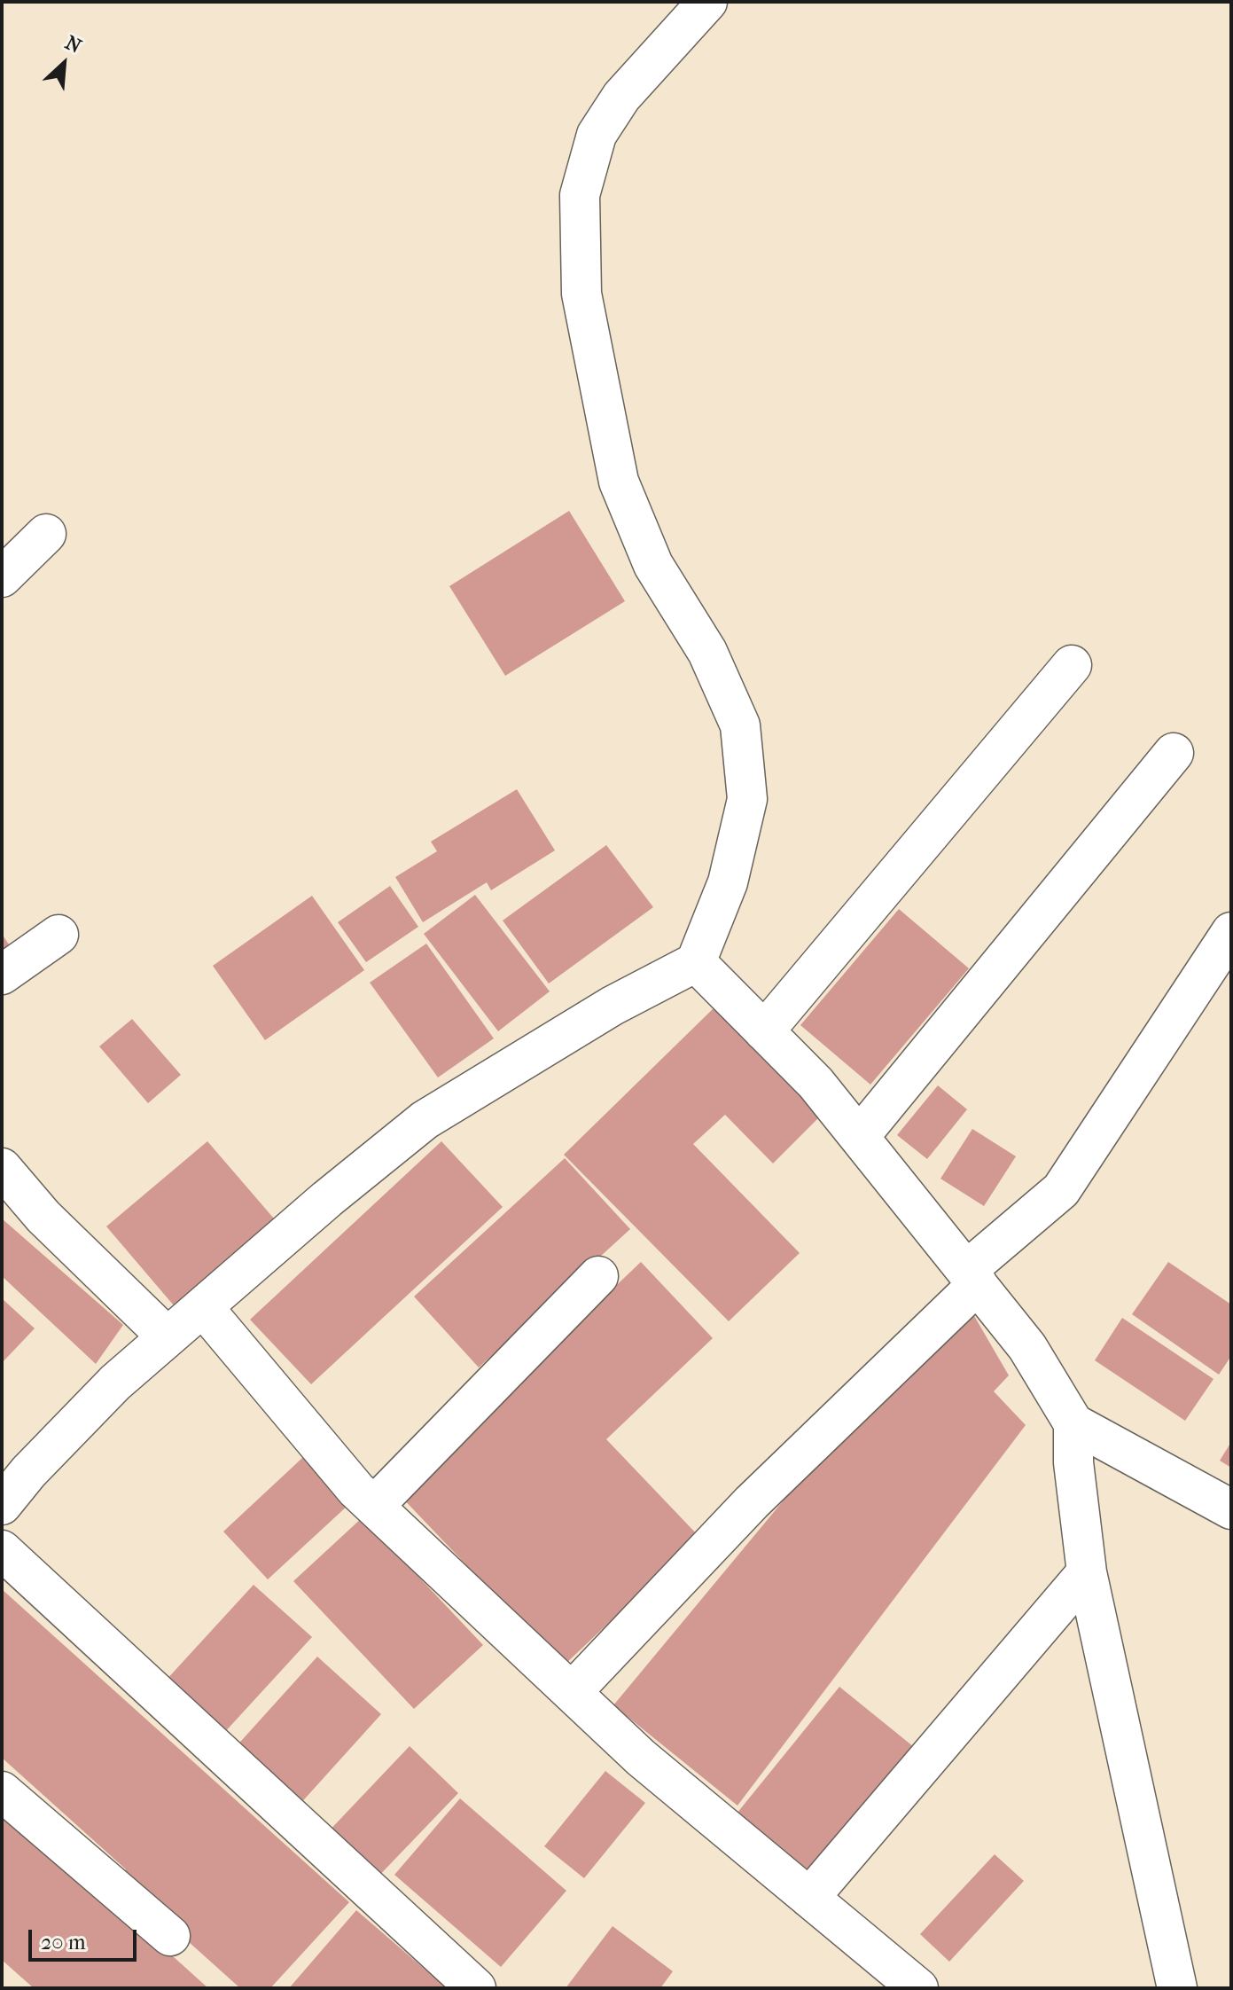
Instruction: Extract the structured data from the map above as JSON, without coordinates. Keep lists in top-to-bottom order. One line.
{"scale_bar":"20 m","north":"top right"}
